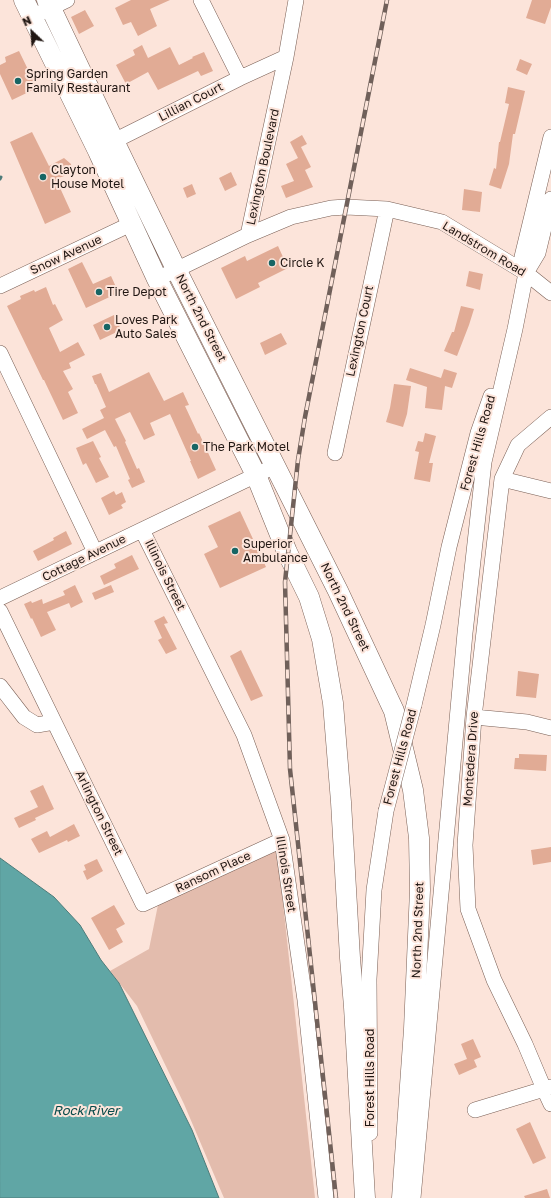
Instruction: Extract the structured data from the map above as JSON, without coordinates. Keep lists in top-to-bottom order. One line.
{"streets":{"main road":["North 2nd Street"],"street":["Lillian Court","Lexington Boulevard","Landstrom Road","Snow Avenue","Lexington Court","Forest Hills Road","Cottage Avenue","Illinois Street","Montedera Drive","Arlington Street","Ransom Place"]},"crossings":[["Lillian Court","Lexington Boulevard"],["Lillian Court","North 2nd Street"],["Lexington Boulevard","Landstrom Road"],["Lexington Boulevard","North 2nd Street"],["Landstrom Road","Lexington Court"],["Landstrom Road","Forest Hills Road"],["Snow Avenue","North 2nd Street"],["North 2nd Street","Cottage Avenue"],["Cottage Avenue","Illinois Street"],["Illinois Street","Ransom Place"],["Arlington Street","Ransom Place"]],"water":["Rock River"],"places":["Spring Garden Family Restaurant","Clayton House Motel","Circle K","Tire Depot","Loves Park Auto Sales","The Park Motel","Superior Ambulance"],"north":"top left"}
